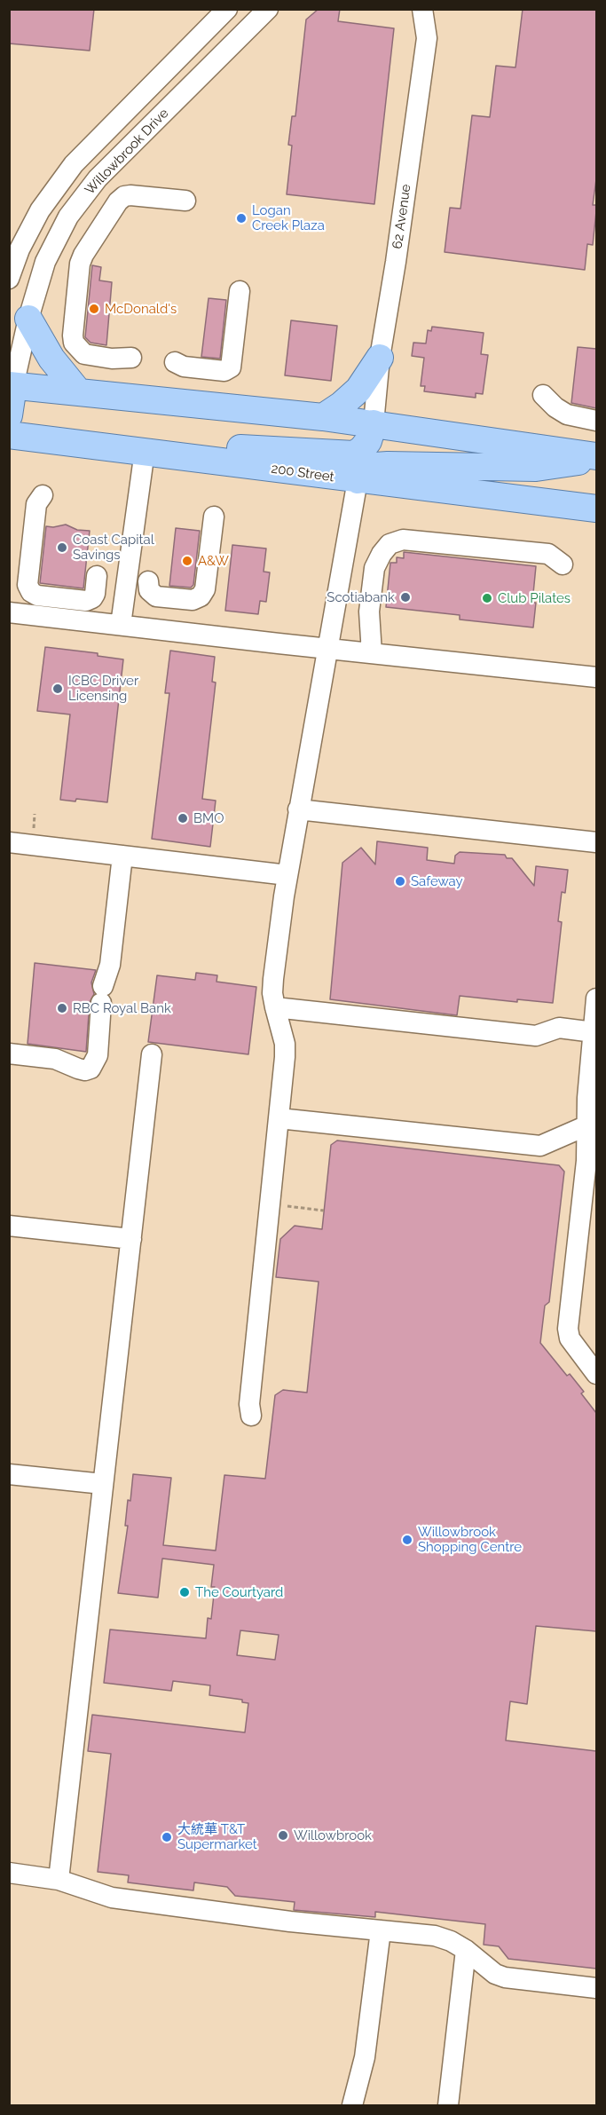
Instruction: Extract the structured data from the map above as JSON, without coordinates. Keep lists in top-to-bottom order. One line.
{"streets":{"main road":["Willowbrook Drive","200 Street"],"street":["62 Avenue"]},"places":["Logan Creek Plaza","McDonald's","Coast Capital Savings","A&W","Scotiabank","Club Pilates","ICBC Driver Licensing","BMO","Safeway","RBC Royal Bank","Willowbrook Shopping Centre","The Courtyard","Willowbrook","大統華 T&T Supermarket"]}
